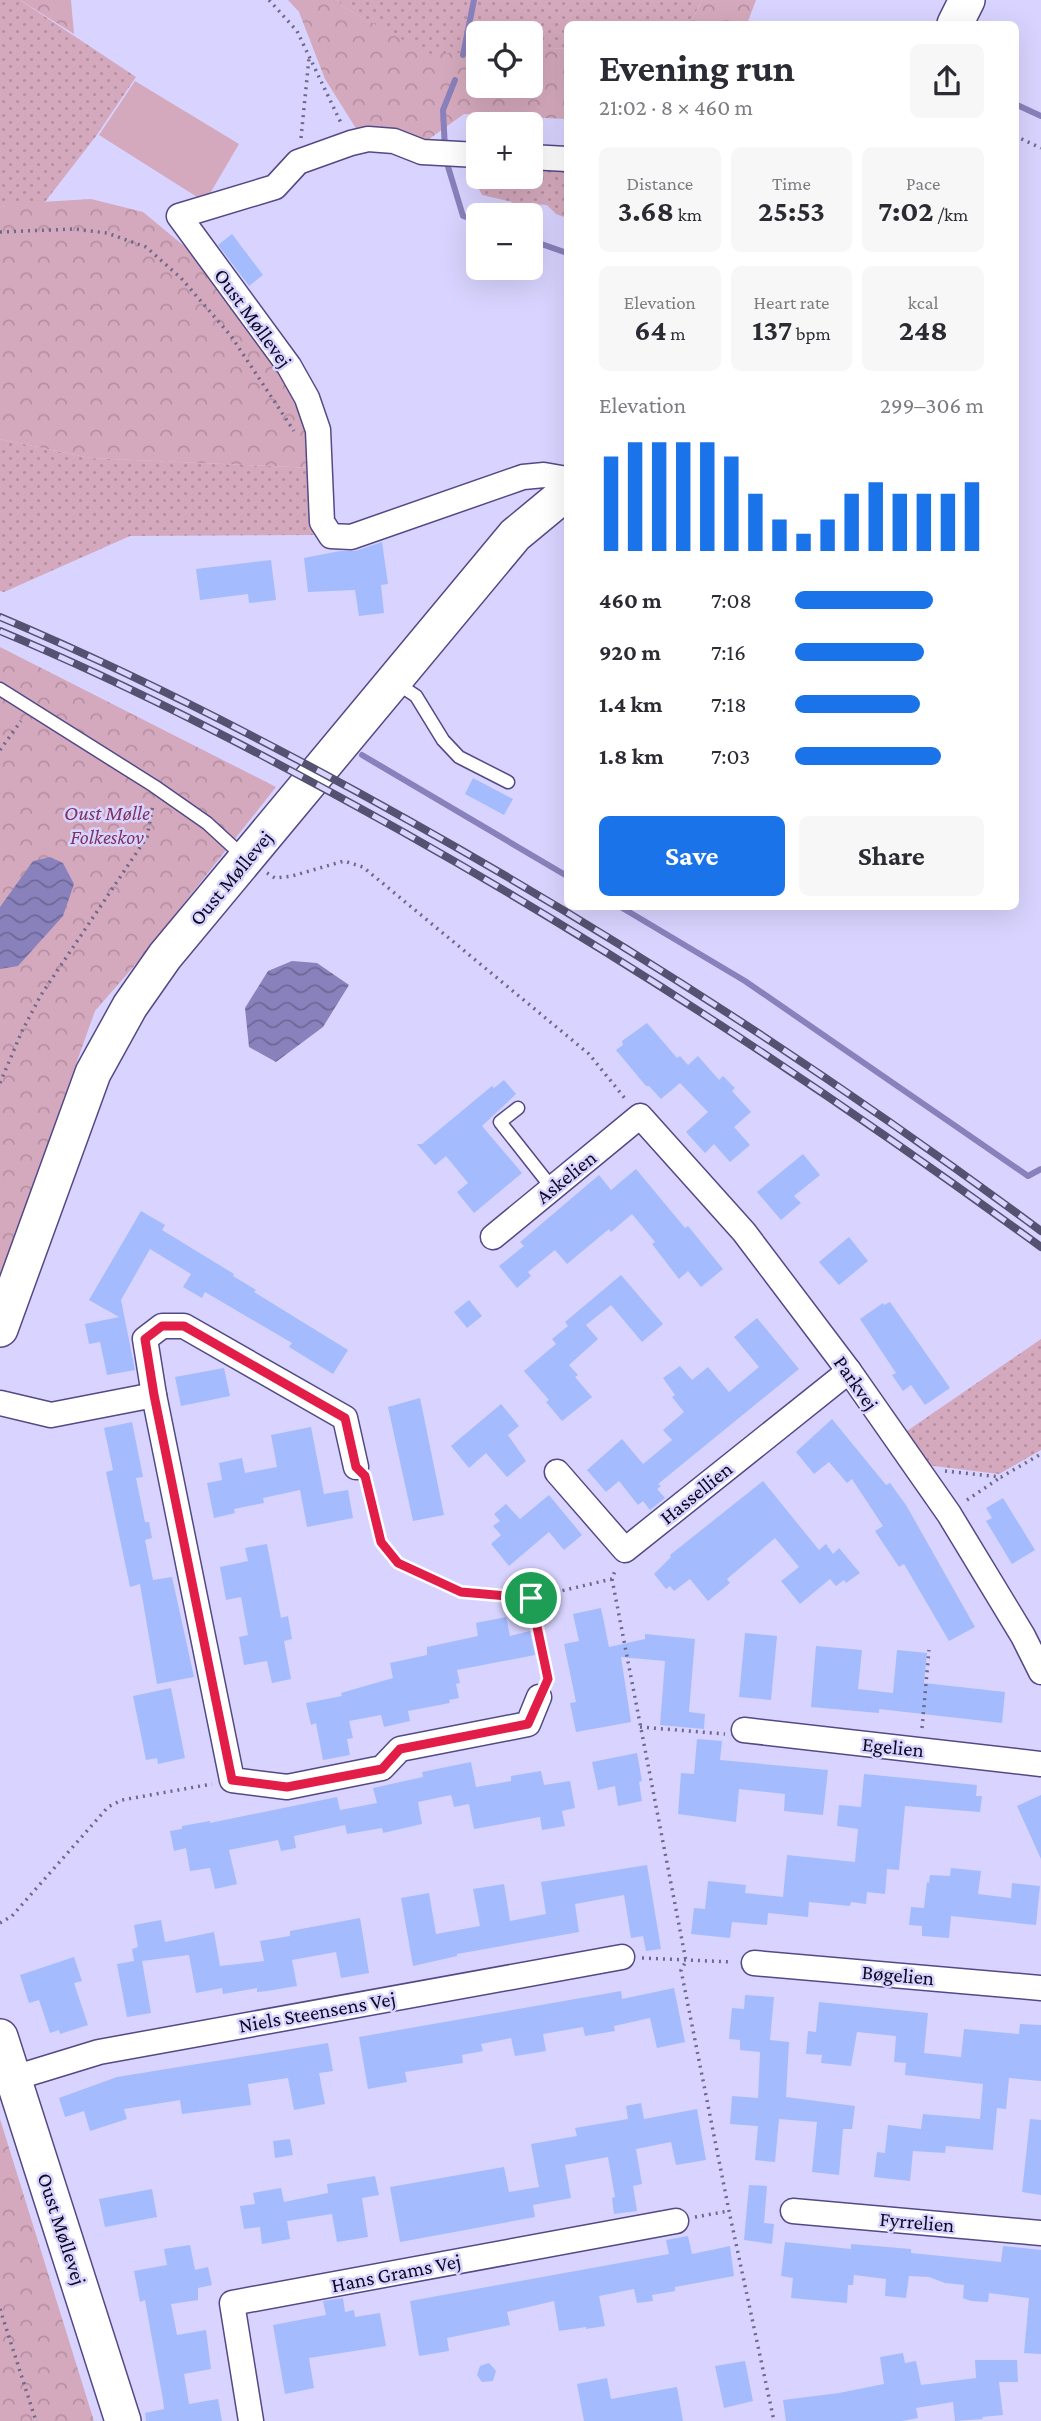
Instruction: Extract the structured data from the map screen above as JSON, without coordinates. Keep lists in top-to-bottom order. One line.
{"streets":{"street":["Oust Møllevej","Askelien","Parkvej","Hassellien","Egelien","Bøgelien","Niels Steensens Vej","Fyrrelien","Hans Grams Vej"]},"crossings":[["Oust Møllevej","Niels Steensens Vej"],["Askelien","Parkvej"],["Parkvej","Hassellien"]],"parks":["Oust Mølle Folkeskov"],"page":{"map_buttons":["+","−"],"heading":["Evening run","21:02 · 8 × 460 m"],"stats":[["Distance","3.68 km"],["Time","25:53"],["Pace","7:02 /km"],["Elevation","64 m"],["Heart rate","137 bpm"],["kcal","248"]],"chart":["Elevation","299–306 m"],"list":[{"name":"460 m","note":"7:08"},{"name":"920 m","note":"7:16"},{"name":"1.4 km","note":"7:18"},{"name":"1.8 km","note":"7:03"}],"buttons":["Save","Share"]}}
